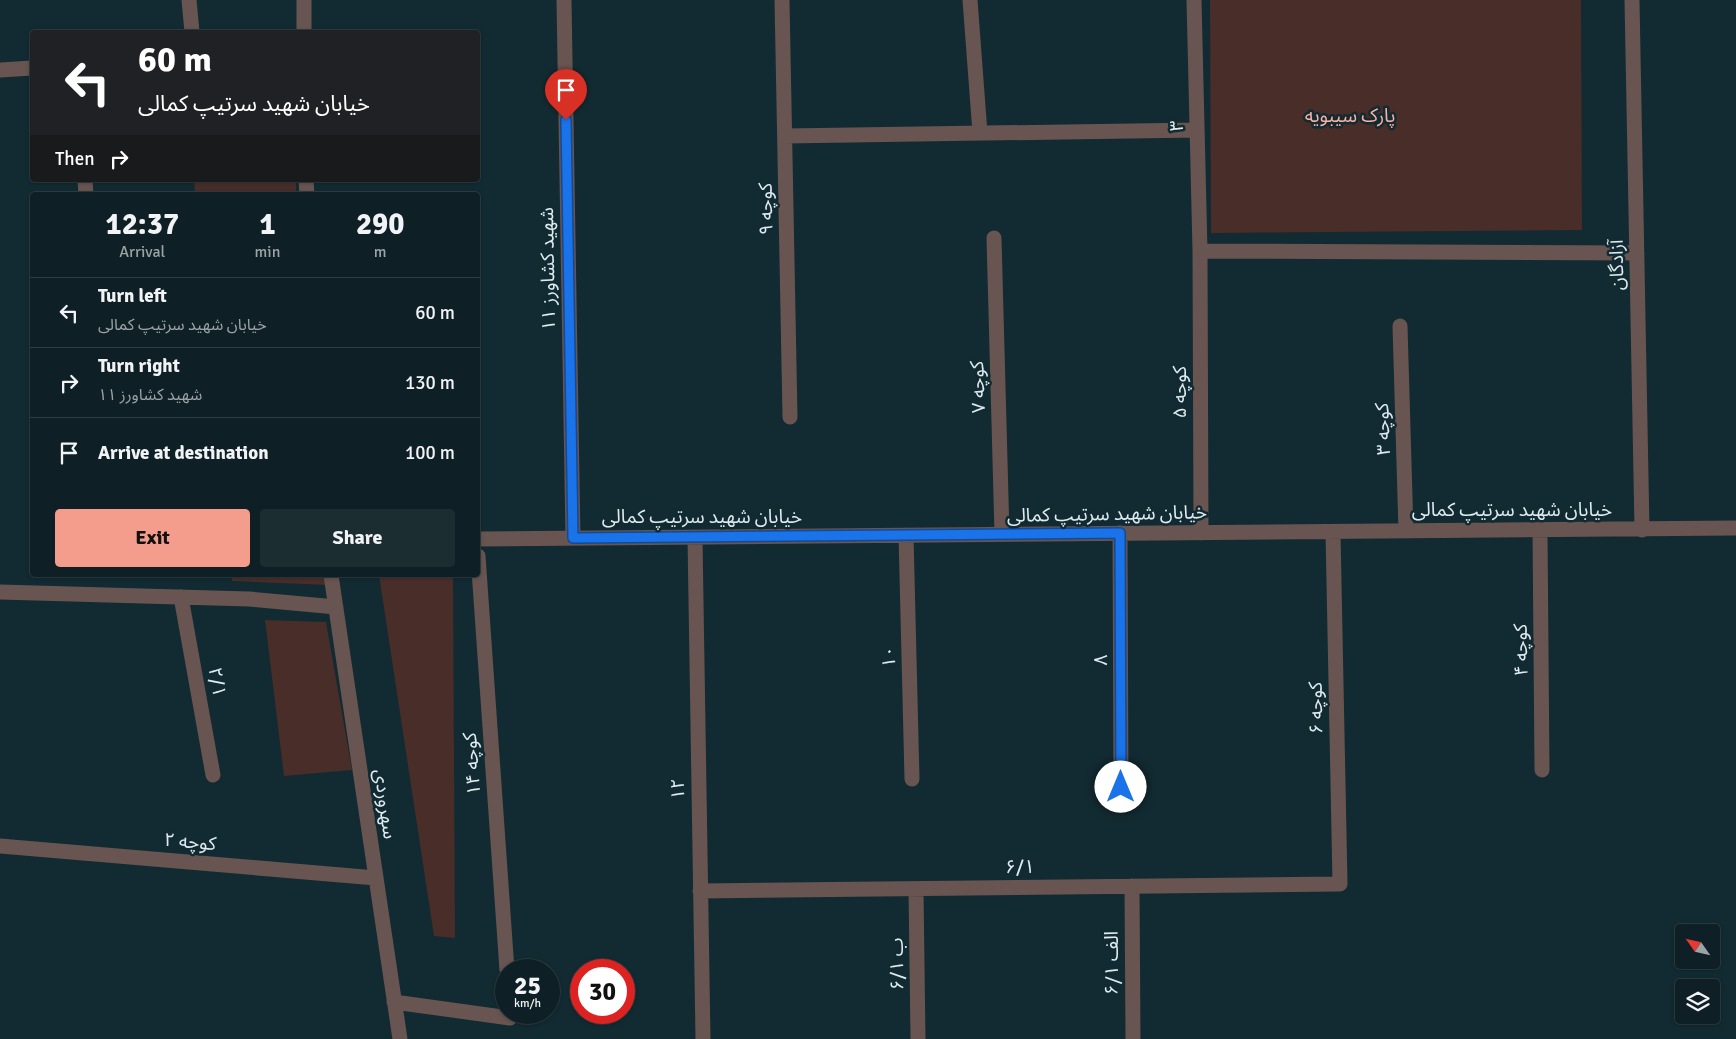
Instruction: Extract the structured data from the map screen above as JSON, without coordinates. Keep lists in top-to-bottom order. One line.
{"streets":{"street":["۳","کوچه ۹","آزادگان","۱۱ شهید کشاورز","کوچه ۷","کوچه ۵","کوچه ۳","خیابان شهید سرتیپ کمالی","کوچه ۴","۱۰","۸","۲/۱","کوچه ۶","کوچه ۱۴","۱۲","سهروردی","کوچه ۲","۶/۱","۶/۱ الف","۶/۱ ب"]},"crossings":[["۳","کوچه ۵"],["آزادگان","خیابان شهید سرتیپ کمالی"],["۱۱ شهید کشاورز","خیابان شهید سرتیپ کمالی"],["کوچه ۷","خیابان شهید سرتیپ کمالی"],["کوچه ۵","خیابان شهید سرتیپ کمالی"],["کوچه ۳","خیابان شهید سرتیپ کمالی"],["خیابان شهید سرتیپ کمالی","کوچه ۴"],["خیابان شهید سرتیپ کمالی","۱۰"],["خیابان شهید سرتیپ کمالی","۸"],["خیابان شهید سرتیپ کمالی","کوچه ۶"],["خیابان شهید سرتیپ کمالی","۱۲"],["کوچه ۶","۶/۱"],["۱۲","۶/۱"],["سهروردی","کوچه ۲"],["۶/۱","۶/۱ الف"],["۶/۱","۶/۱ ب"]],"parks":["پارک سیبویه"],"north":"top left","page":{"turn":["60 m","خیابان شهید سرتیپ کمالی"],"then":"Then","eta":["12:37","Arrival","1","min","290","m"],"list":[{"name":"Turn left","note":"خیابان شهید سرتیپ کمالی","value":"60 m"},{"name":"Turn right","note":"۱۱ شهید کشاورز","value":"130 m"},{"name":"Arrive at destination","value":"100 m"}],"buttons":["Exit","Share"],"speed":"25 km/h","limit":"30"}}
